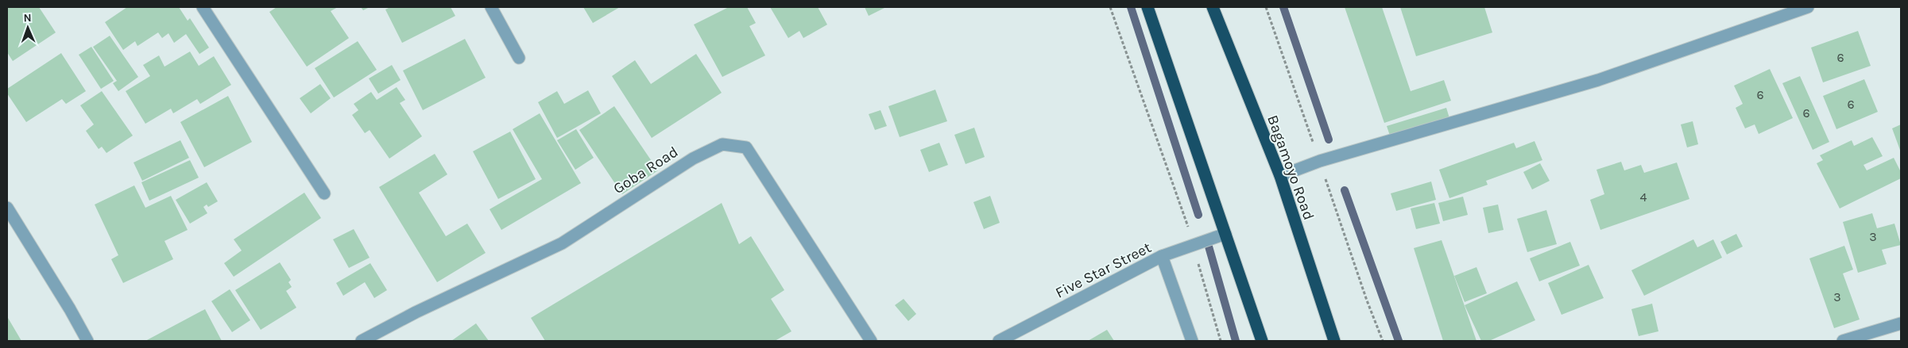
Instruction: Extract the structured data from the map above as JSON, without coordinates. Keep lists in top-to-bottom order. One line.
{"streets":{"highway":["Bagamoyo Road"],"street":["Goba Road","Five Star Street"]},"house_numbers":["6","6","6","6","4","3","3"],"north":"top"}
